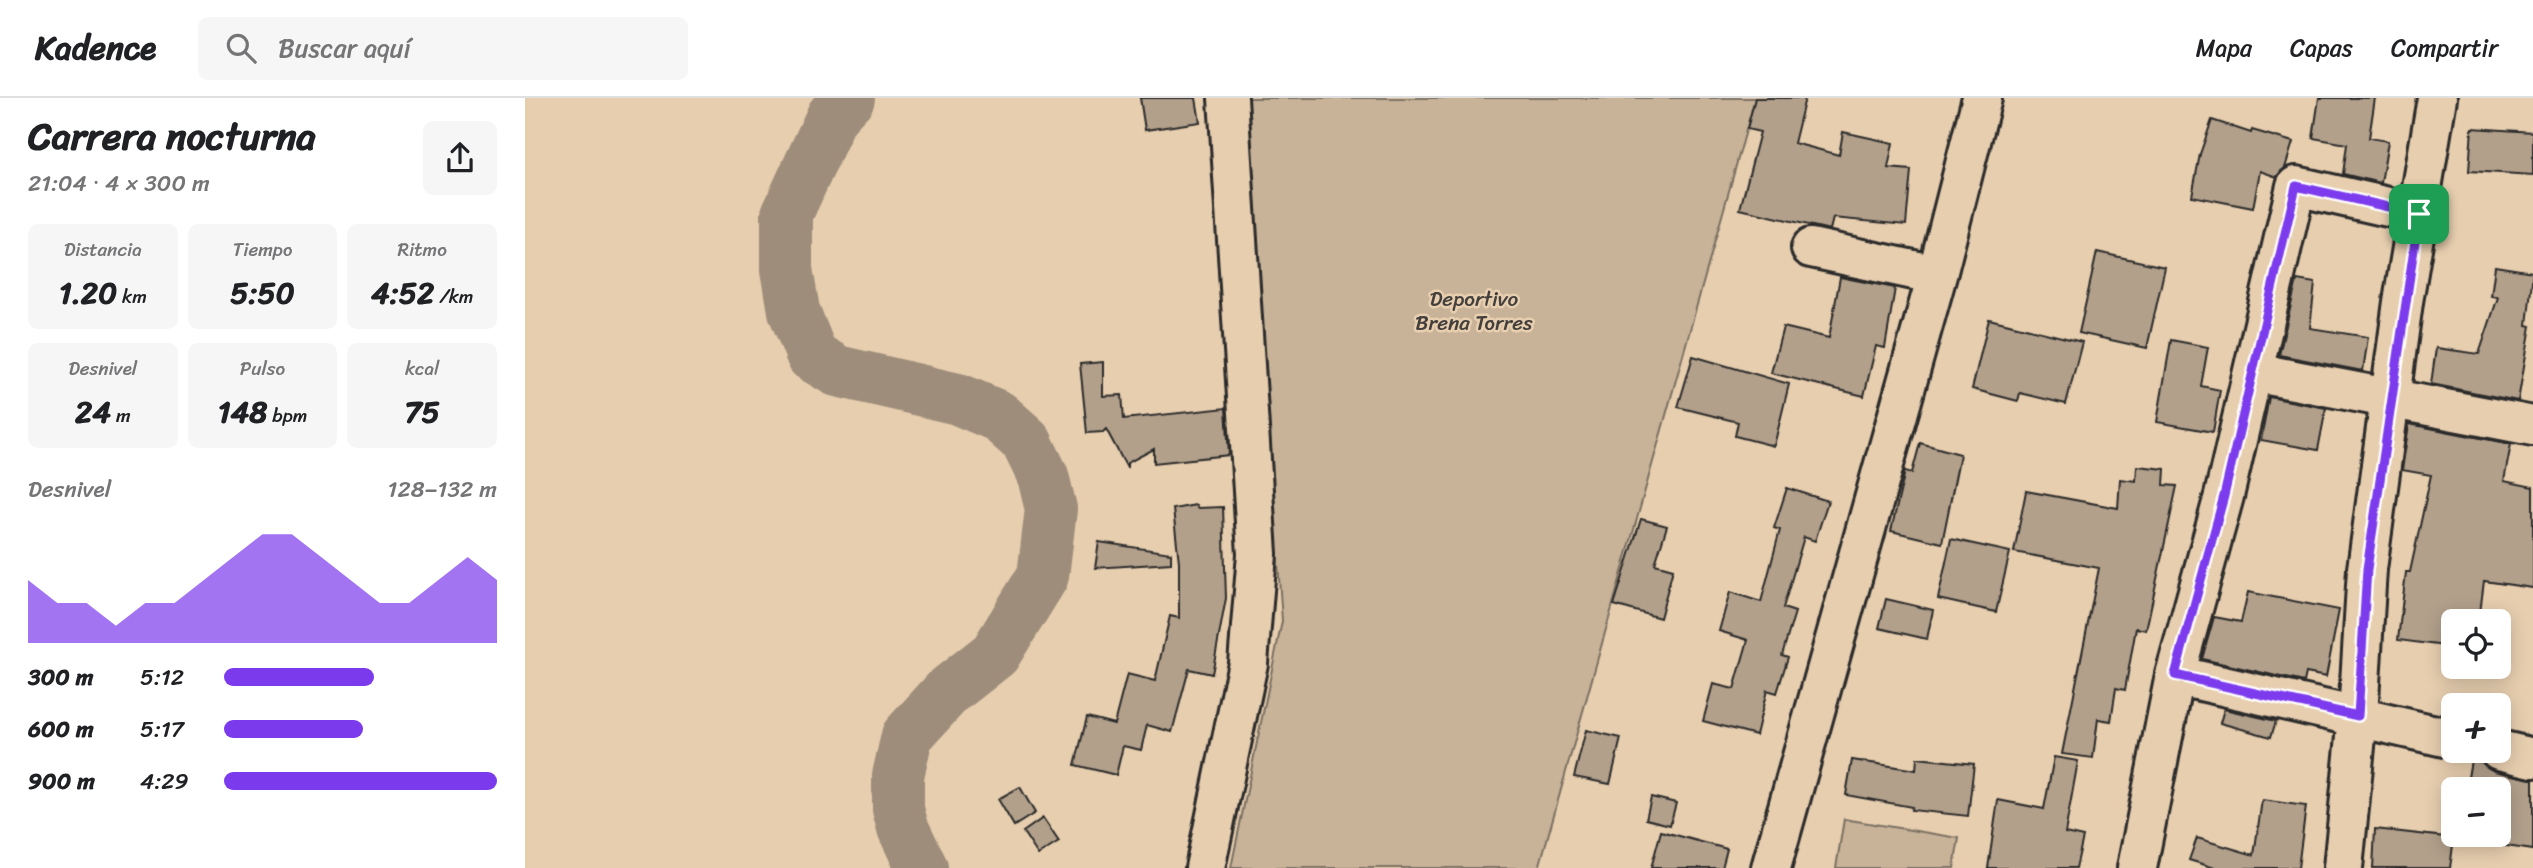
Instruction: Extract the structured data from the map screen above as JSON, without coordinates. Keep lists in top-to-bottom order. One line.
{"parks":["Deportivo Brena Torres"],"page":{"header":"Kadence","search":"Buscar aquí","nav":["Mapa","Capas","Compartir"],"heading":["Carrera nocturna","21:04 · 4 × 300 m"],"stats":[["Distancia","1.20 km"],["Tiempo","5:50"],["Ritmo","4:52 /km"],["Desnivel","24 m"],["Pulso","148 bpm"],["kcal","75"]],"chart":["Desnivel","128–132 m"],"map_buttons":["+","−"],"list":[{"name":"300 m","note":"5:12"},{"name":"600 m","note":"5:17"},{"name":"900 m","note":"4:29"}]}}
